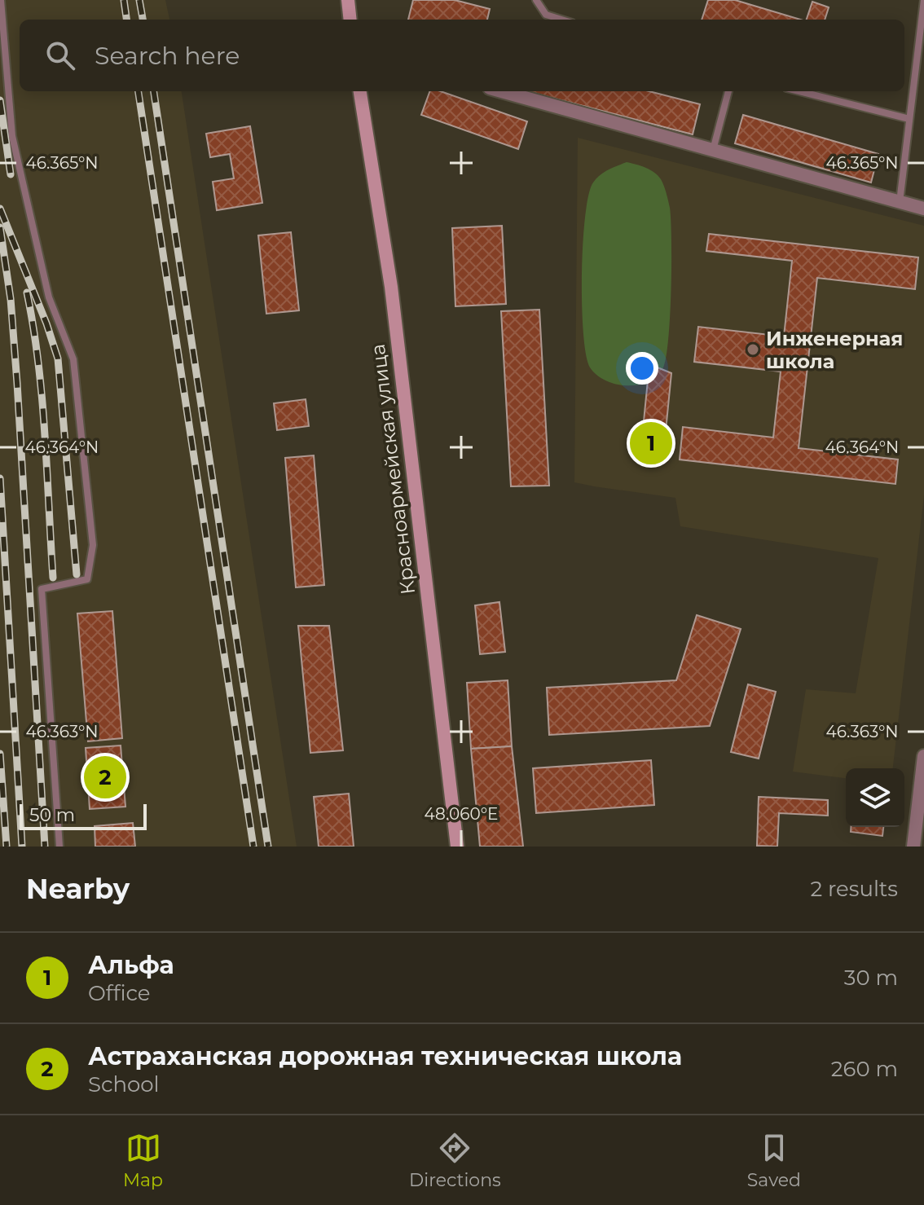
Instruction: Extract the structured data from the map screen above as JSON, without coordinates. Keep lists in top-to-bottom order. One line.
{"streets":{"street":["Красноармейская улица"]},"places":["Инженерная школа"],"scale_bar":"50 m","page":{"search":"Search here","pins":["1","2"],"scale":"50 m","heading":["Nearby","2 results"],"list":[{"mark":"1","name":"Альфа","note":"Office","value":"30 m"},{"mark":"2","name":"Астраханская дорожная техническая школа","note":"School","value":"260 m"}],"nav":["Map","Directions","Saved"]},"coordinates":["46.365°N","46.364°N","46.363°N","48.060°E"]}
